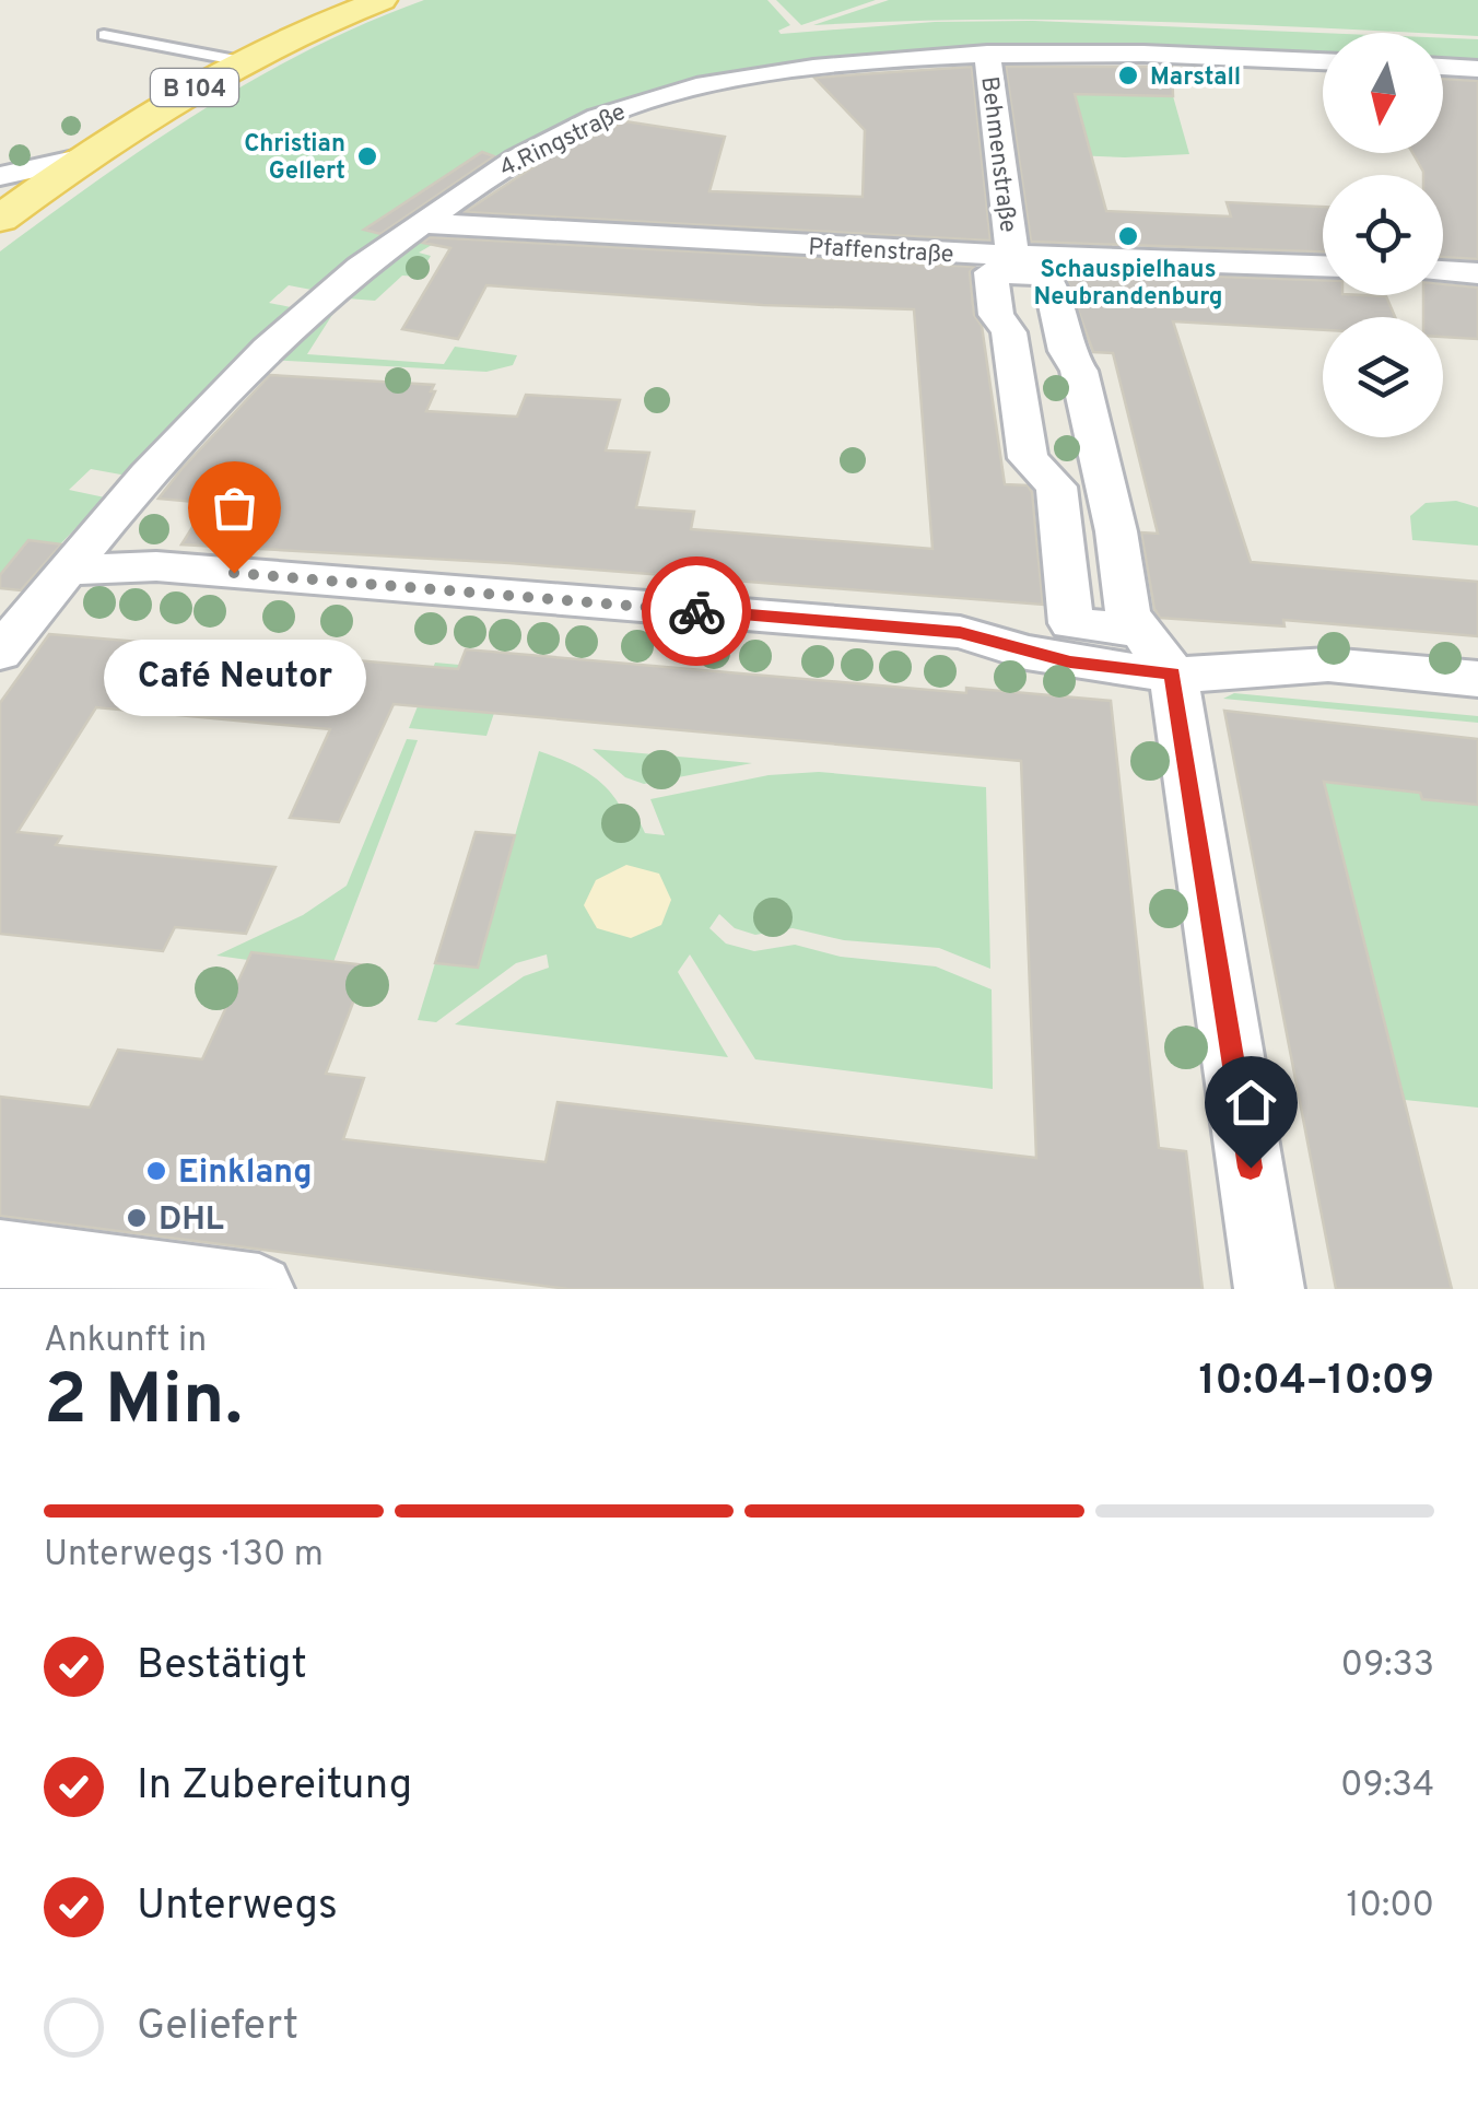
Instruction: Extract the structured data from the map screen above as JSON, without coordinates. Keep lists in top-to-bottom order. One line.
{"streets":{"main road":["B 104"],"street":["4.Ringstraße","Behmenstraße","Pfaffenstraße"]},"crossings":[["4.Ringstraße","Behmenstraße"],["4.Ringstraße","Pfaffenstraße"],["Behmenstraße","Pfaffenstraße"]],"places":["Marstall","Christian Gellert","Schauspielhaus Neubrandenburg","Café Neutor","Einklang","DHL"],"north":"bottom","page":{"bubble":"Café Neutor","heading":["2 Min.","Ankunft in","10:04–10:09"],"bar":"Unterwegs · 130 m","list":[["Bestätigt","09:33"],["In Zubereitung","09:34"],["Unterwegs","10:00"],"Geliefert"]}}
